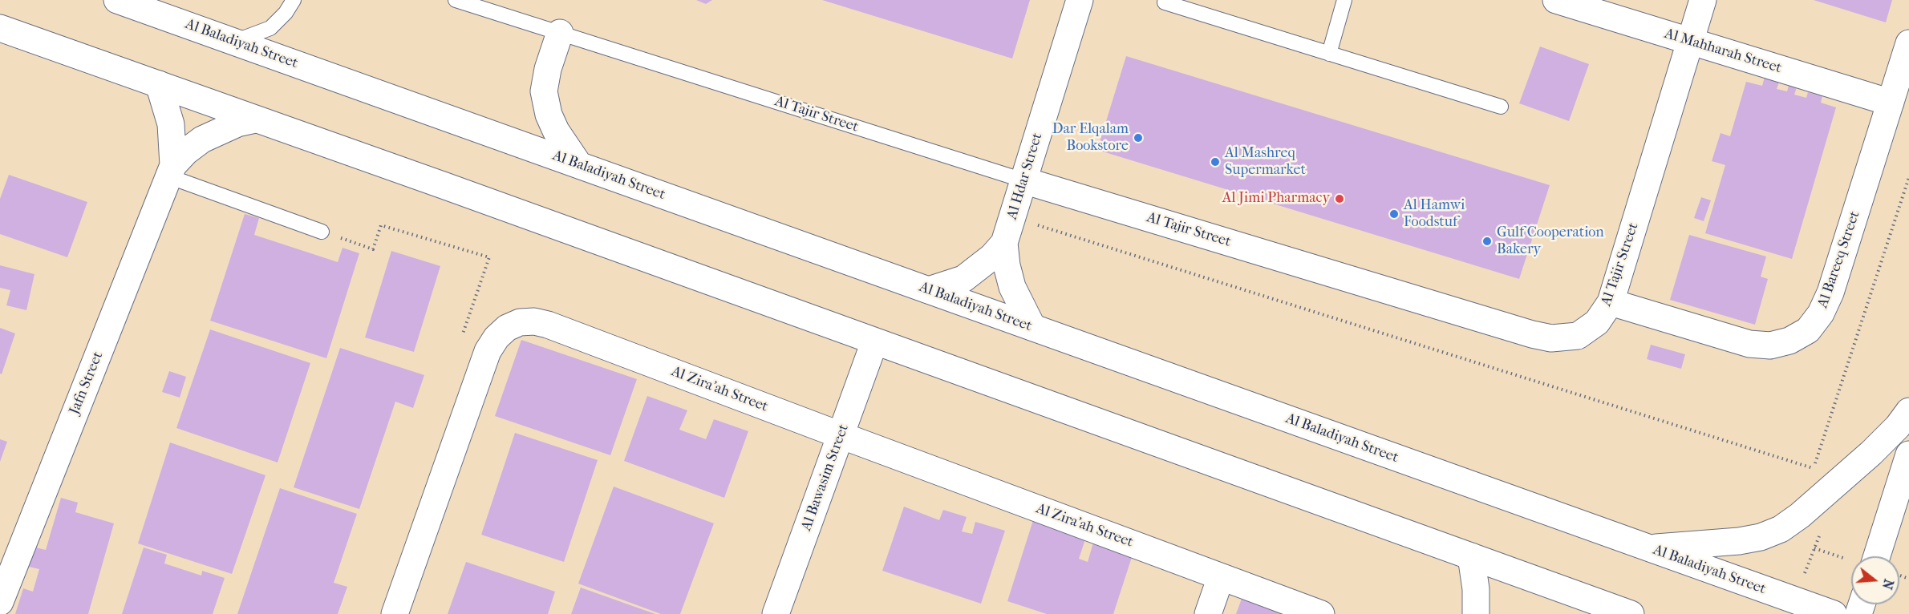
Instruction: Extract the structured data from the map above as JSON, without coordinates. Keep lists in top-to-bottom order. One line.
{"streets":{"street":["Al Baladiyah Street","Al Mahharah Street","Al Tajir Street","Al Hdar Street","Al Bareeq Street","Jafn Street","Al Zira'ah Street","Al Bawasim Street"]},"crossings":[["Al Baladiyah Street","Al Hdar Street"],["Al Mahharah Street","Al Tajir Street"],["Al Mahharah Street","Al Bareeq Street"],["Al Tajir Street","Al Hdar Street"],["Al Tajir Street","Al Bareeq Street"],["Al Zira'ah Street","Al Bawasim Street"]],"places":["Dar Elqalam Bookstore","Al Mashreq Supermarket","Al Jimi Pharmacy","Al Hamwi Foodstuf","Gulf Cooperation Bakery"],"north":"right"}
